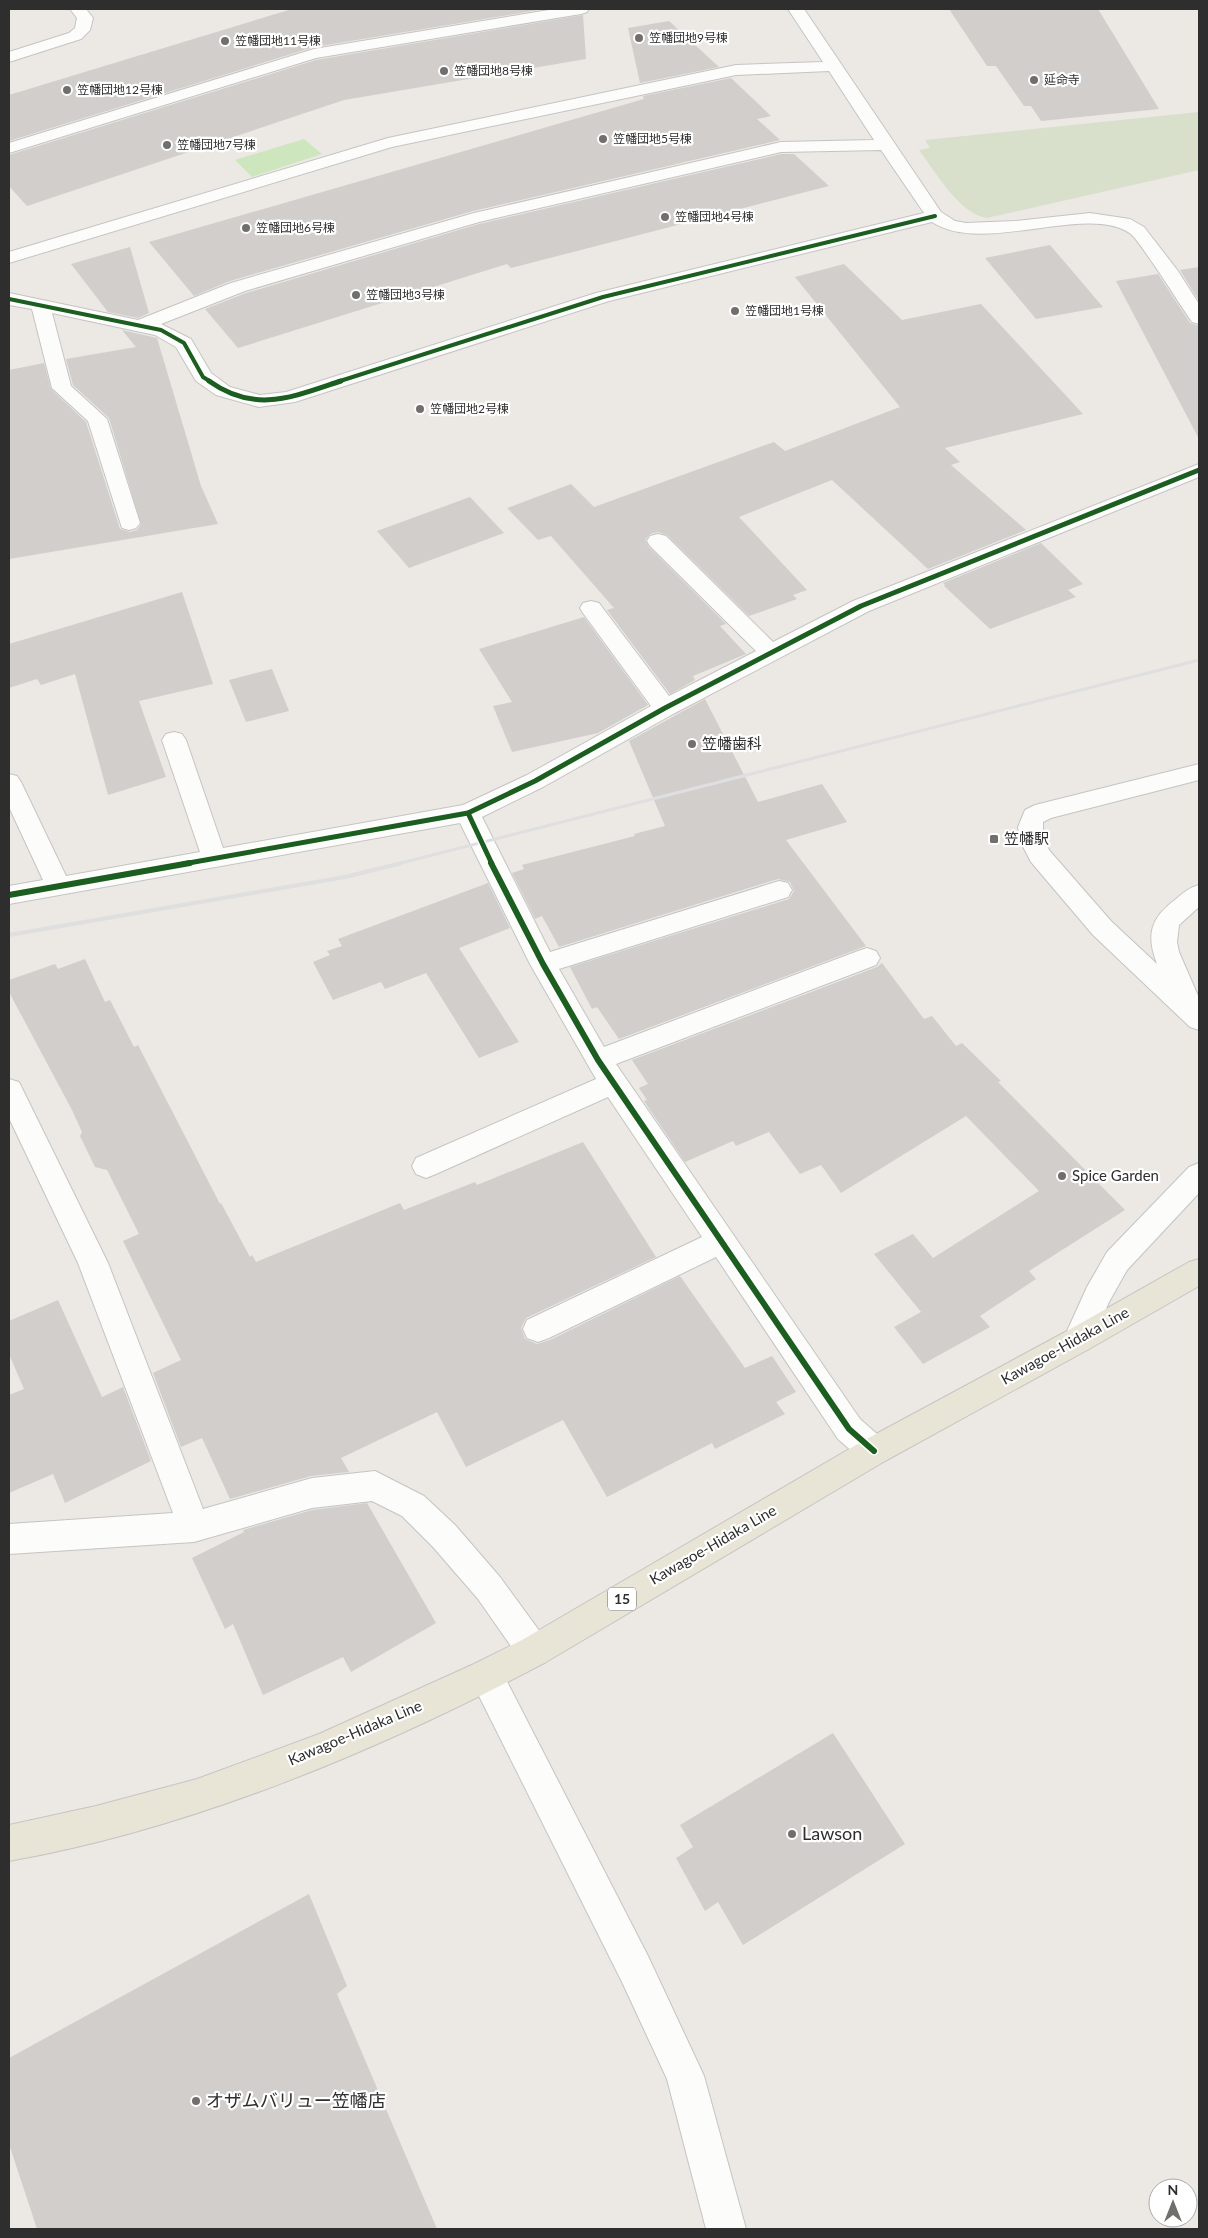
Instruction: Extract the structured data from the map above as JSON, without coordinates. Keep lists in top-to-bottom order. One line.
{"streets":{"main road":["Kawagoe-Hidaka Line","15"]},"places":{"other":["笠幡団地9号棟","笠幡団地11号棟","笠幡団地8号棟","延命寺","笠幡団地12号棟","笠幡団地5号棟","笠幡団地7号棟","笠幡団地4号棟","笠幡団地6号棟","笠幡団地3号棟","笠幡団地1号棟","笠幡団地2号棟","笠幡歯科","Spice Garden","Lawson","オザムバリュー笠幡店"],"transit":["笠幡駅"]},"north":"top"}
